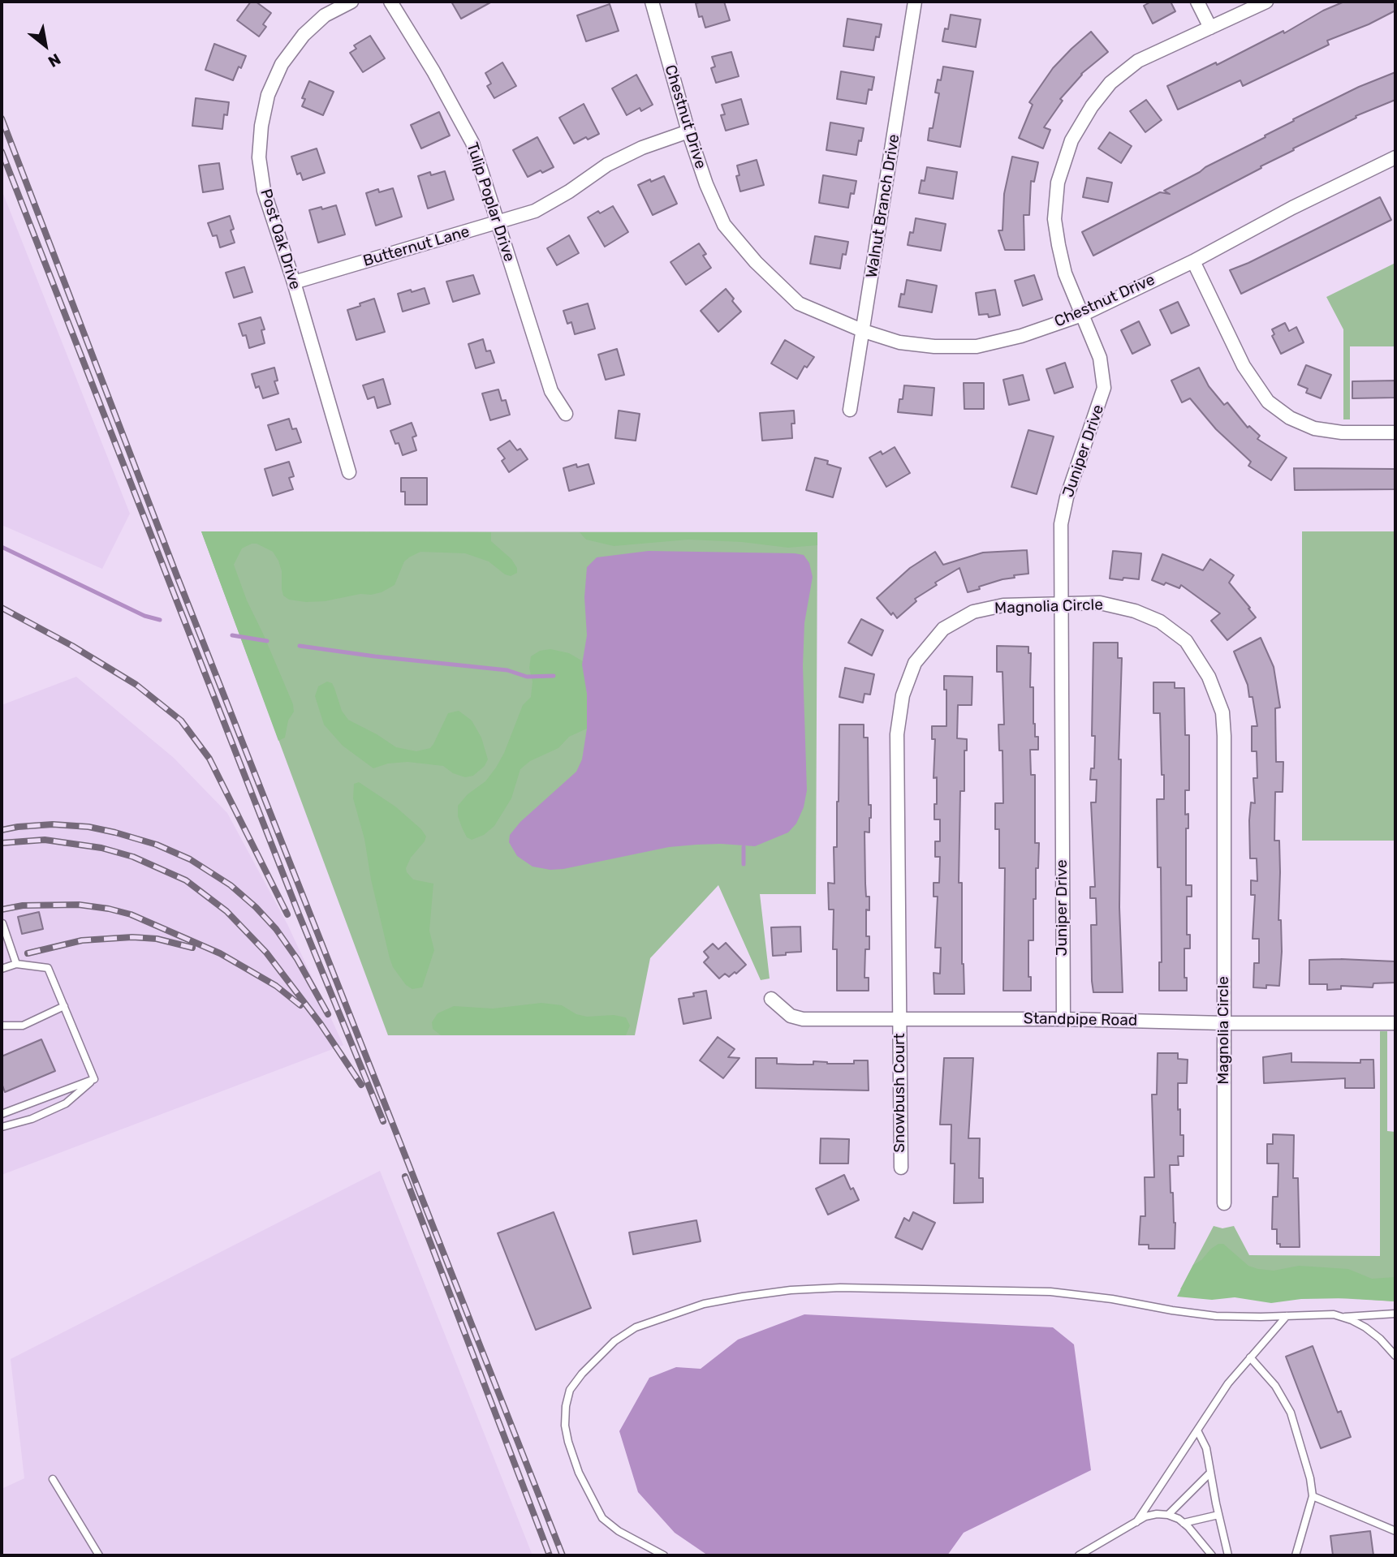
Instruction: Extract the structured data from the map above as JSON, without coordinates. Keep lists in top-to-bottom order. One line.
{"streets":{"street":["Chestnut Drive","Tulip Poplar Drive","Walnut Branch Drive","Post Oak Drive","Butternut Lane","Juniper Drive","Magnolia Circle","Standpipe Road","Snowbush Court"]},"crossings":[["Chestnut Drive","Walnut Branch Drive"],["Chestnut Drive","Butternut Lane"],["Chestnut Drive","Juniper Drive"],["Tulip Poplar Drive","Butternut Lane"],["Post Oak Drive","Butternut Lane"],["Juniper Drive","Magnolia Circle"],["Juniper Drive","Standpipe Road"],["Magnolia Circle","Standpipe Road"],["Magnolia Circle","Snowbush Court"],["Standpipe Road","Snowbush Court"]],"north":"bottom right"}
